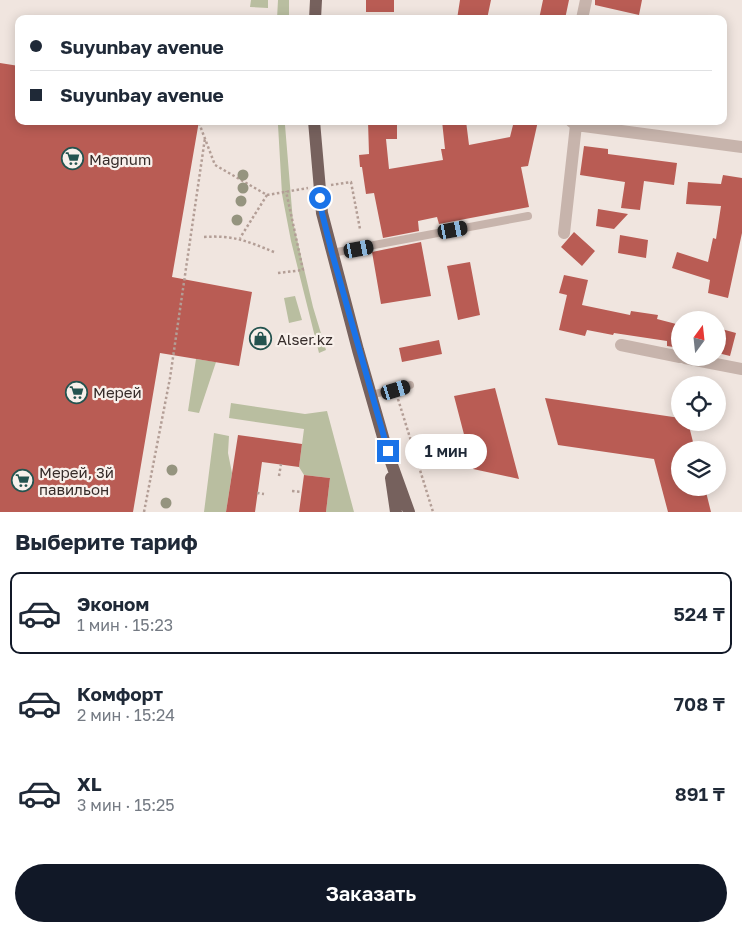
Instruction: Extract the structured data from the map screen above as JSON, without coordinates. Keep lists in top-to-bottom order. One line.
{"places":{"supermarket":["Magnum","Мерей","Мерей, 3й павильон"],"shop":["Alser.kz"]},"north":"top","page":{"banner":["Suyunbay avenue","Suyunbay avenue"],"bubble":"1 мин","heading":"Выберите тариф","list":[{"name":"Эконом","note":"1 мин · 15:23","value":"524 ₸"},{"name":"Комфорт","note":"2 мин · 15:24","value":"708 ₸"},{"name":"XL","note":"3 мин · 15:25","value":"891 ₸"}],"buttons":"Заказать"}}
